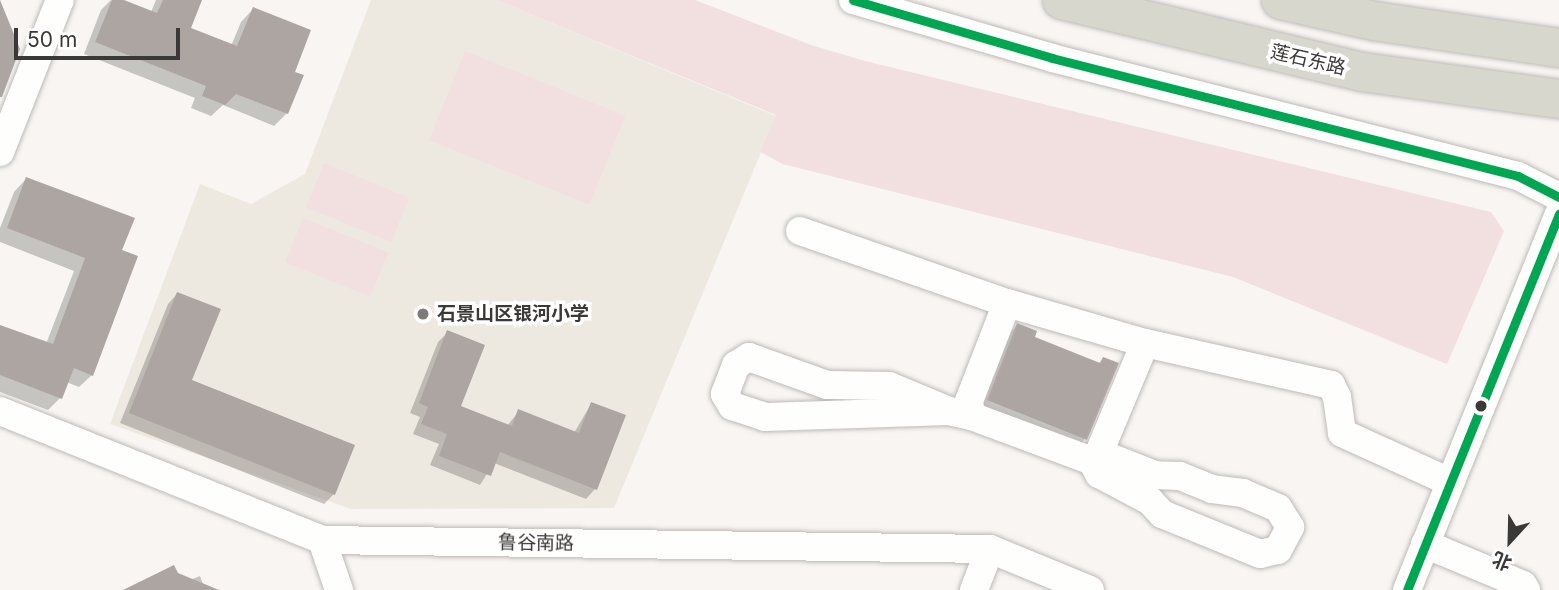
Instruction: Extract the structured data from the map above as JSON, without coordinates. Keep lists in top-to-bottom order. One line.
{"streets":{"highway":["莲石东路"],"street":["鲁谷南路"]},"places":["石景山区银河小学"],"scale_bar":"50 m","north":"bottom"}
